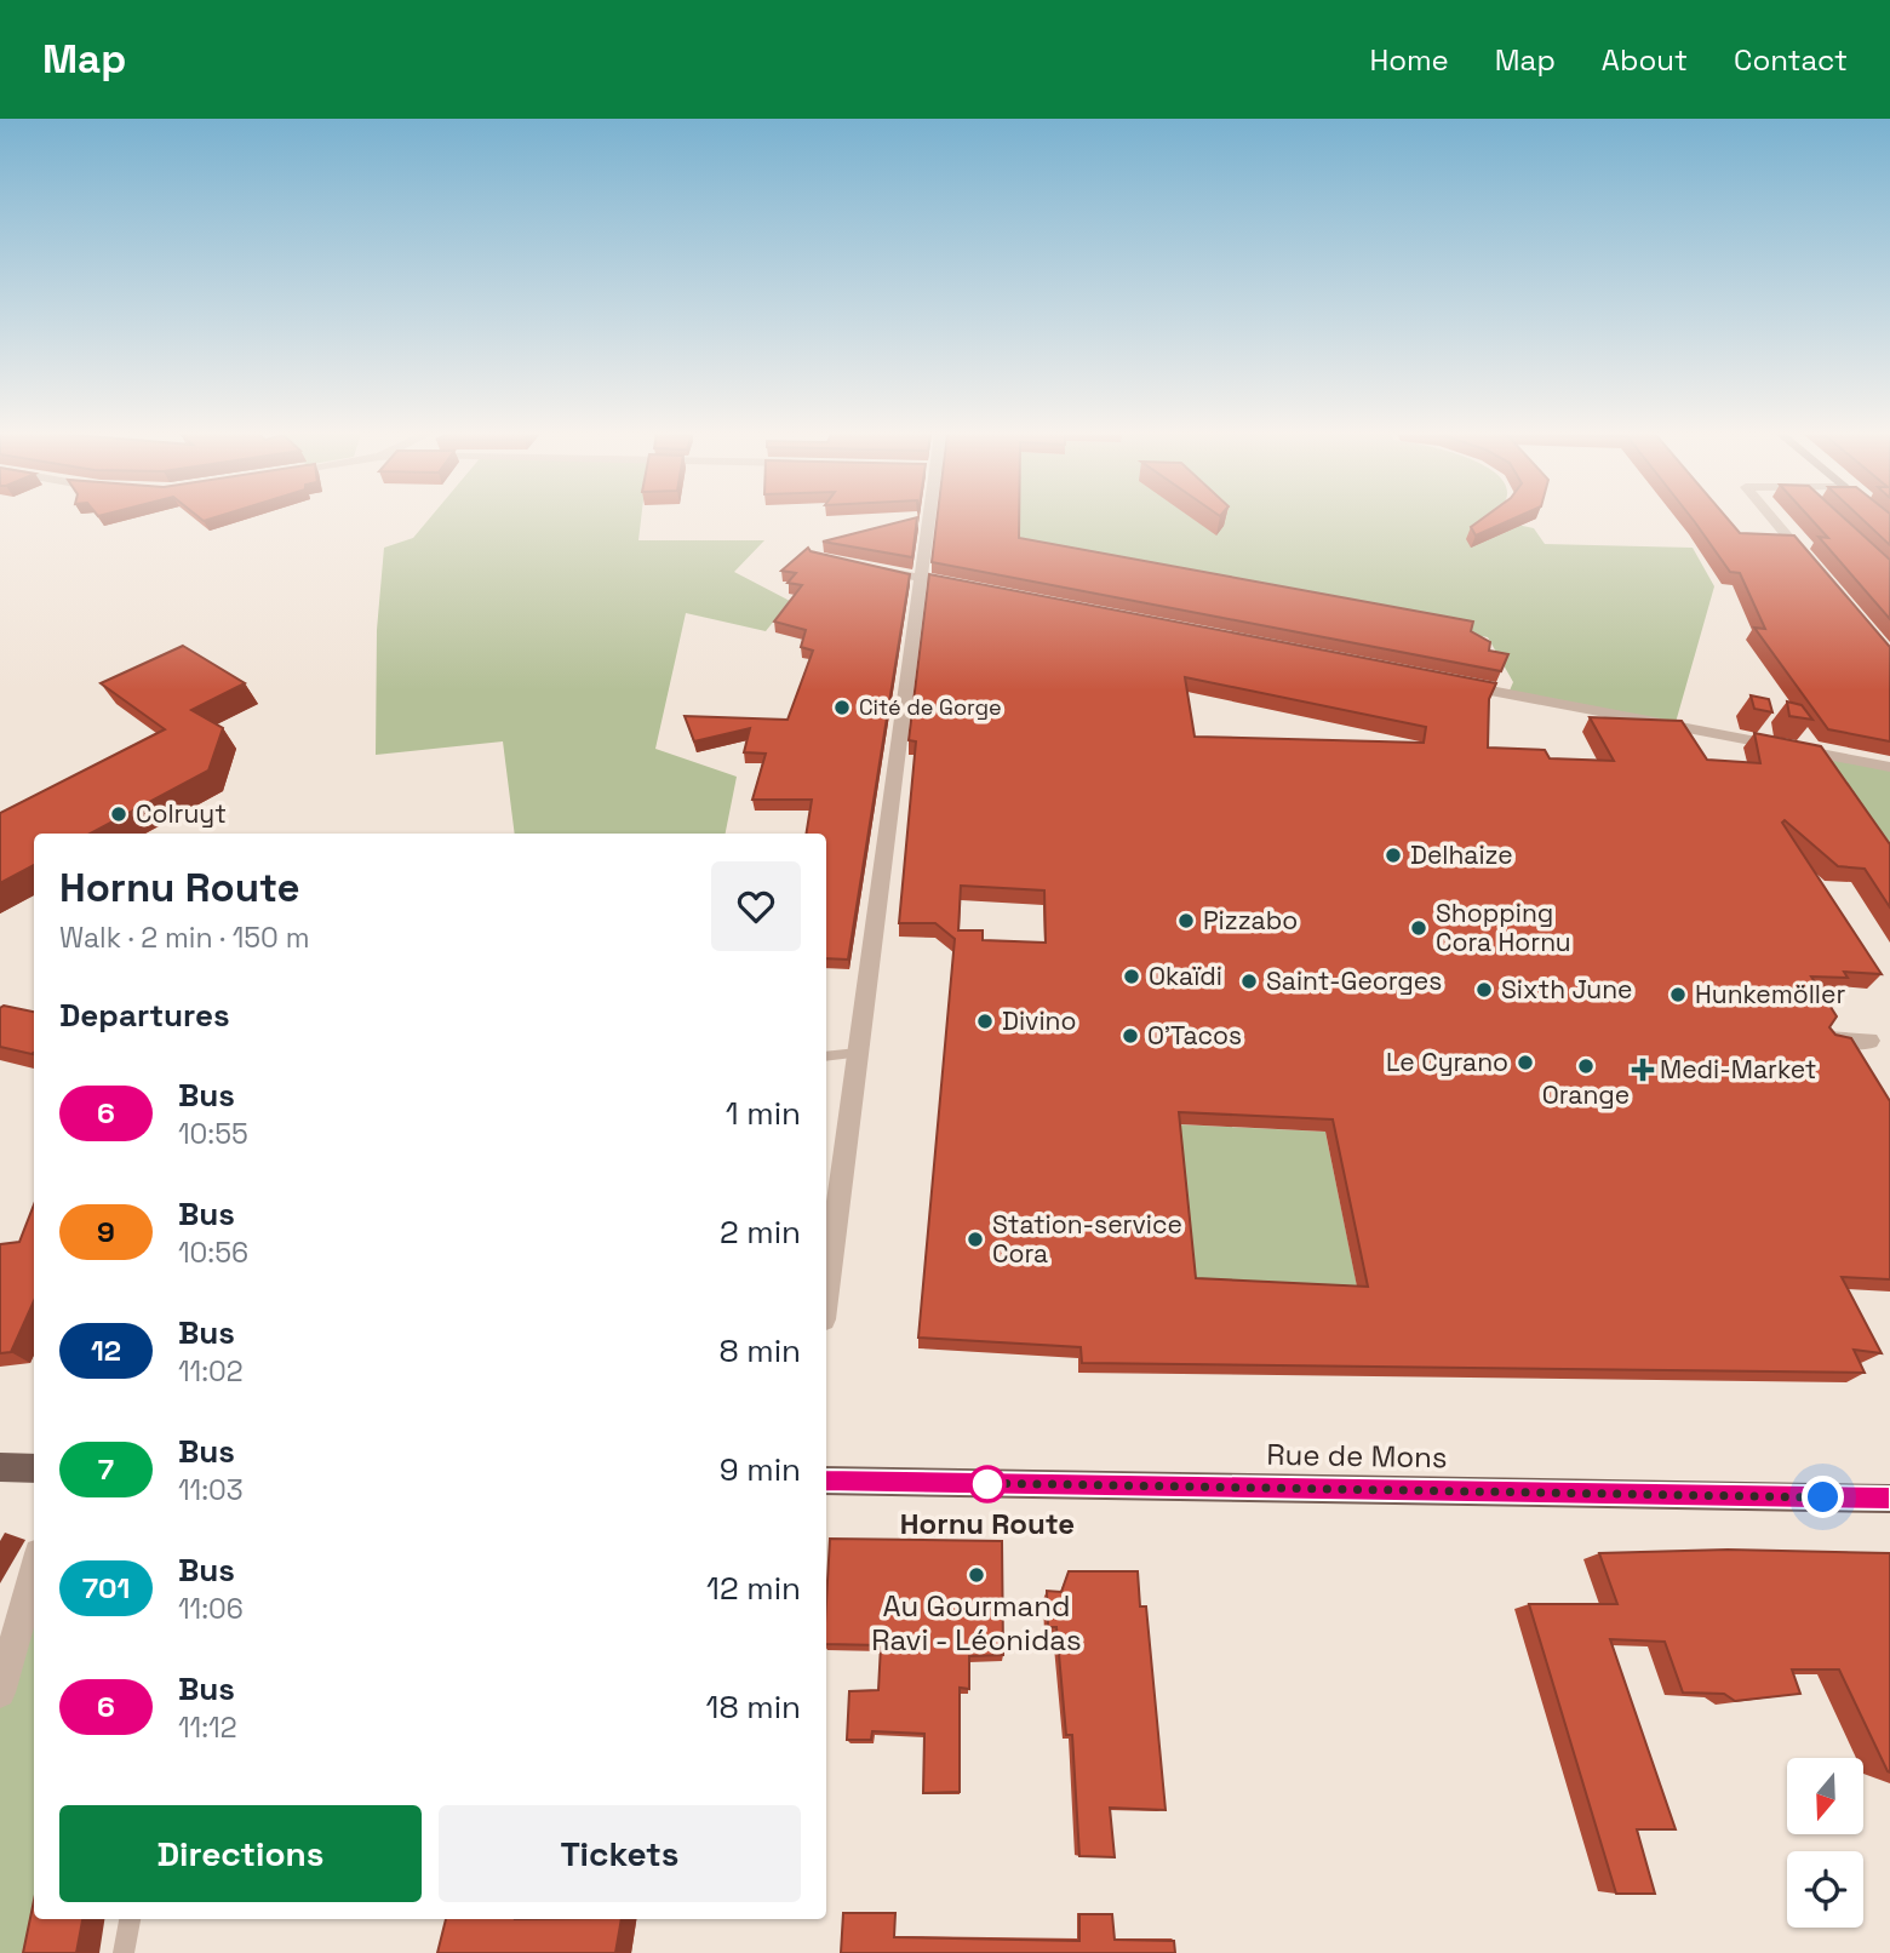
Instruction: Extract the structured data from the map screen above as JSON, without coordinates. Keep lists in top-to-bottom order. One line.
{"streets":{"main road":["Rue de Mons"]},"places":{"other":["Cité de Gorge","Colruyt","Delhaize","Pizzabo","Shopping Cora Hornu","Okaïdi","Saint-Georges","Sixth June","Hunkemöller","Divino","O'Tacos","Le Cyrano","Orange","Station-service Cora","Hornu Route","Au Gourmand Ravi - Léonidas"],"health":["Medi-Market"]},"lines":["bus line 6"],"north":"bottom","page":{"header":"Map","nav":["Home","Map","About","Contact"],"heading":[["Hornu Route","Walk · 2 min · 150 m"],"Departures"],"list":[{"mark":"6","name":"Bus","note":"10:55","value":"1 min"},{"mark":"9","name":"Bus","note":"10:56","value":"2 min"},{"mark":"12","name":"Bus","note":"11:02","value":"8 min"},{"mark":"7","name":"Bus","note":"11:03","value":"9 min"},{"mark":"701","name":"Bus","note":"11:06","value":"12 min"},{"mark":"6","name":"Bus","note":"11:12","value":"18 min"}],"buttons":["Directions","Tickets"]}}
